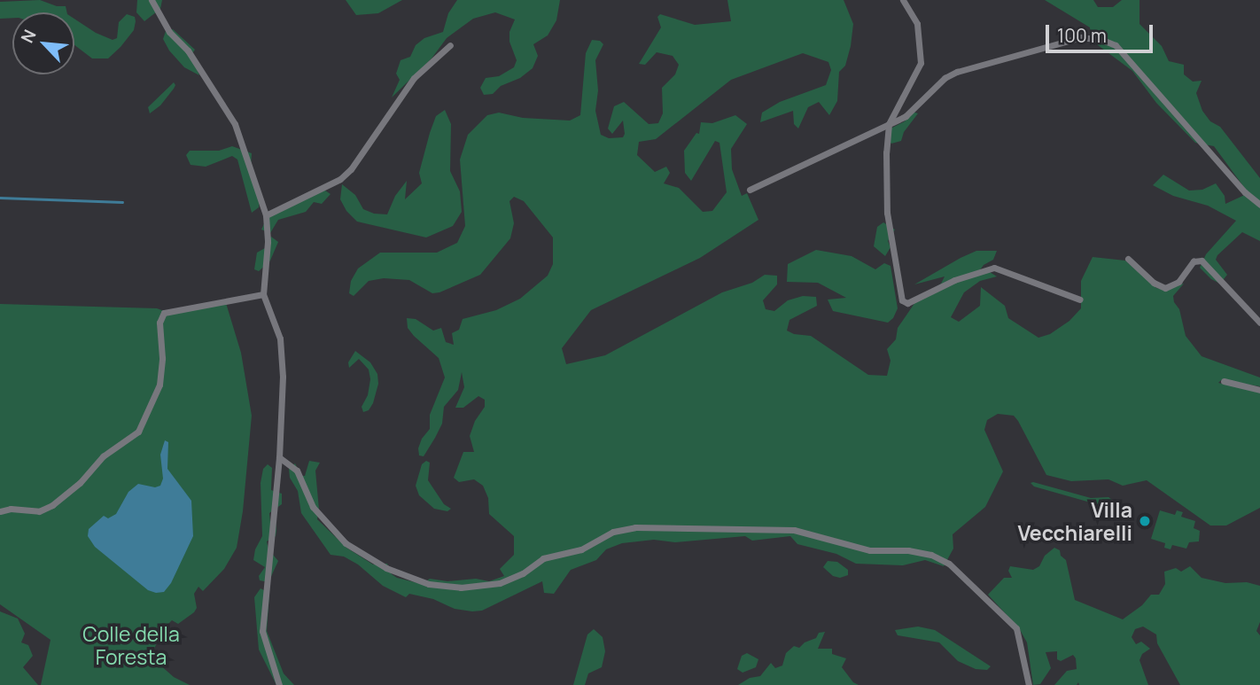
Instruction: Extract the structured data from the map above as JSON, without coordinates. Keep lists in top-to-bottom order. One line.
{"parks":["Colle della Foresta"],"places":["Villa Vecchiarelli"],"scale_bar":"100 m","north":"top left"}
